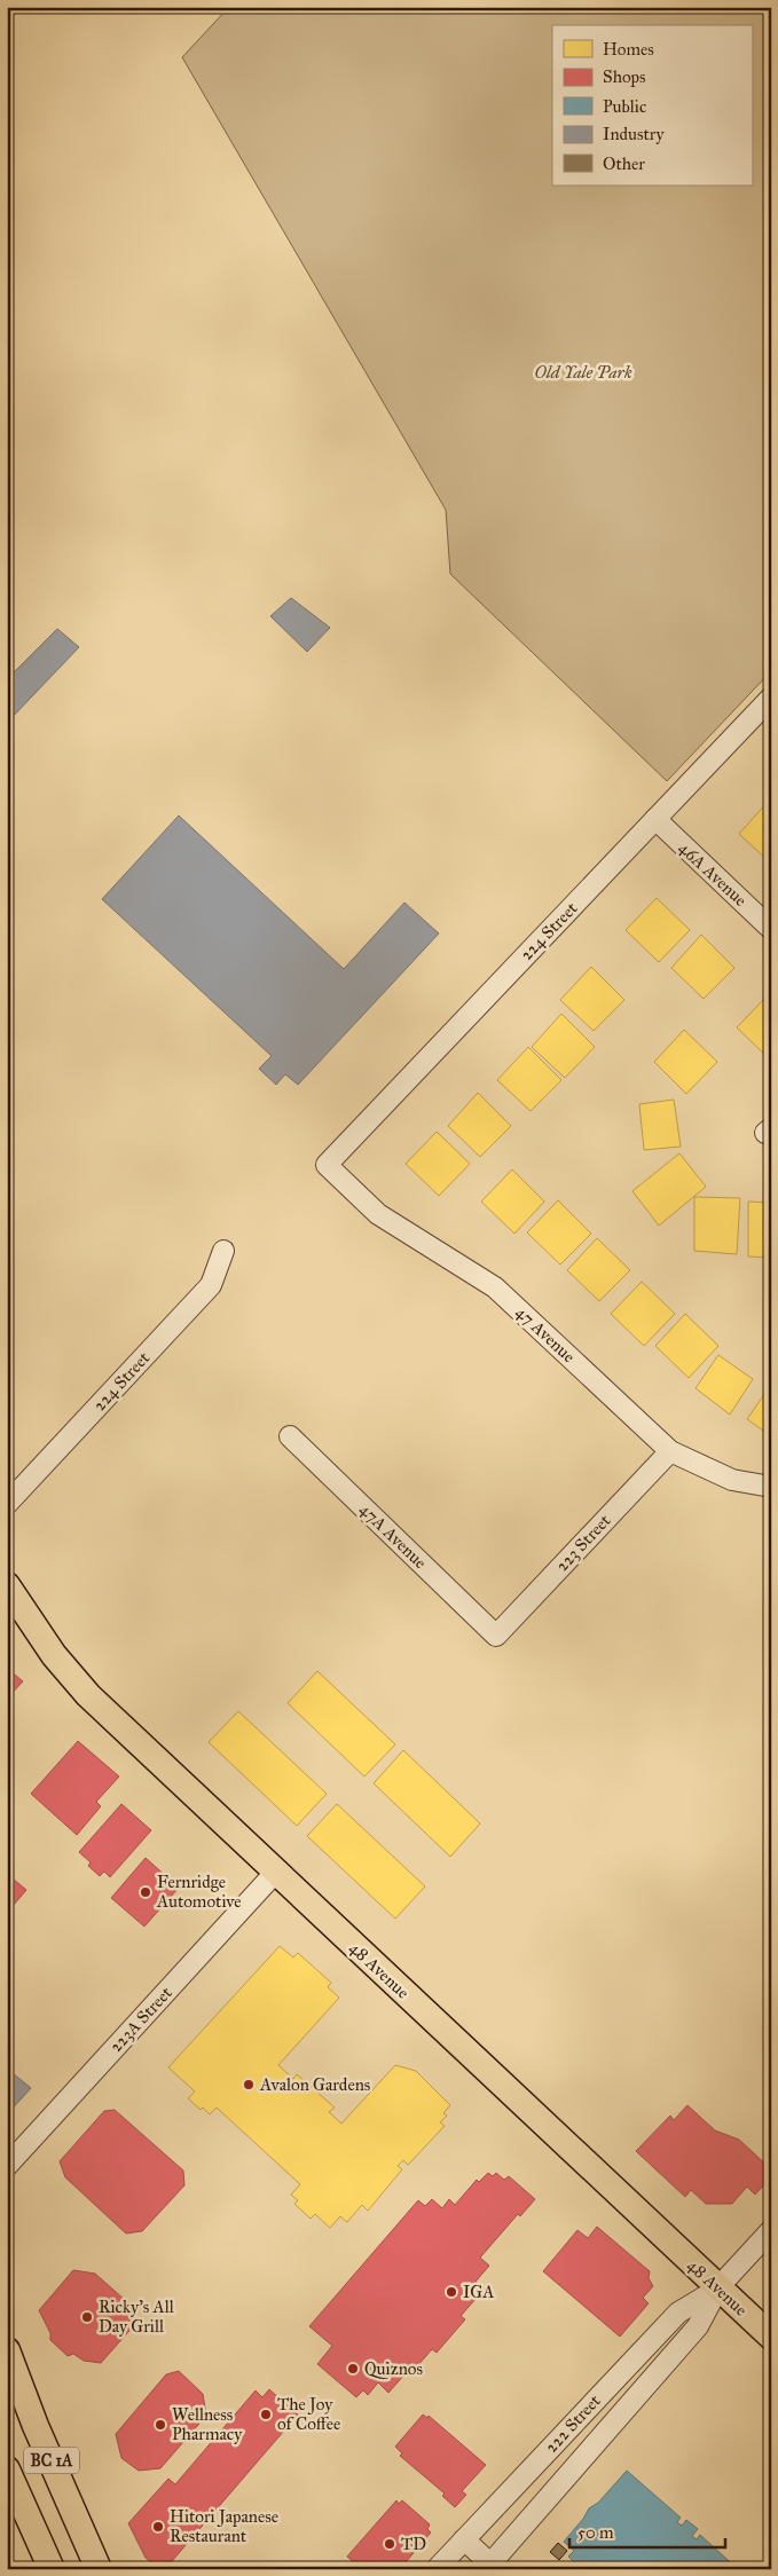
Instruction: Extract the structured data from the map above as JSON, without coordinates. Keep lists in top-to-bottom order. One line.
{"streets":{"main road":["48 Avenue","BC 1A"],"street":["46A Avenue","224 Street","47 Avenue","47A Avenue","223 Street","223A Street","222 Street"]},"crossings":[["46A Avenue","224 Street"],["224 Street","47 Avenue"],["47 Avenue","223 Street"],["47A Avenue","223 Street"],["48 Avenue","223A Street"],["48 Avenue","222 Street"]],"parks":["Old Yale Park"],"places":["Fernridge Automotive","Avalon Gardens","IGA","Ricky's All Day Grill","Quiznos","The Joy of Coffee","Wellness Pharmacy","Hitori Japanese Restaurant","TD"],"legend":["Homes","Shops","Public","Industry","Other"],"scale_bar":"50 m"}
